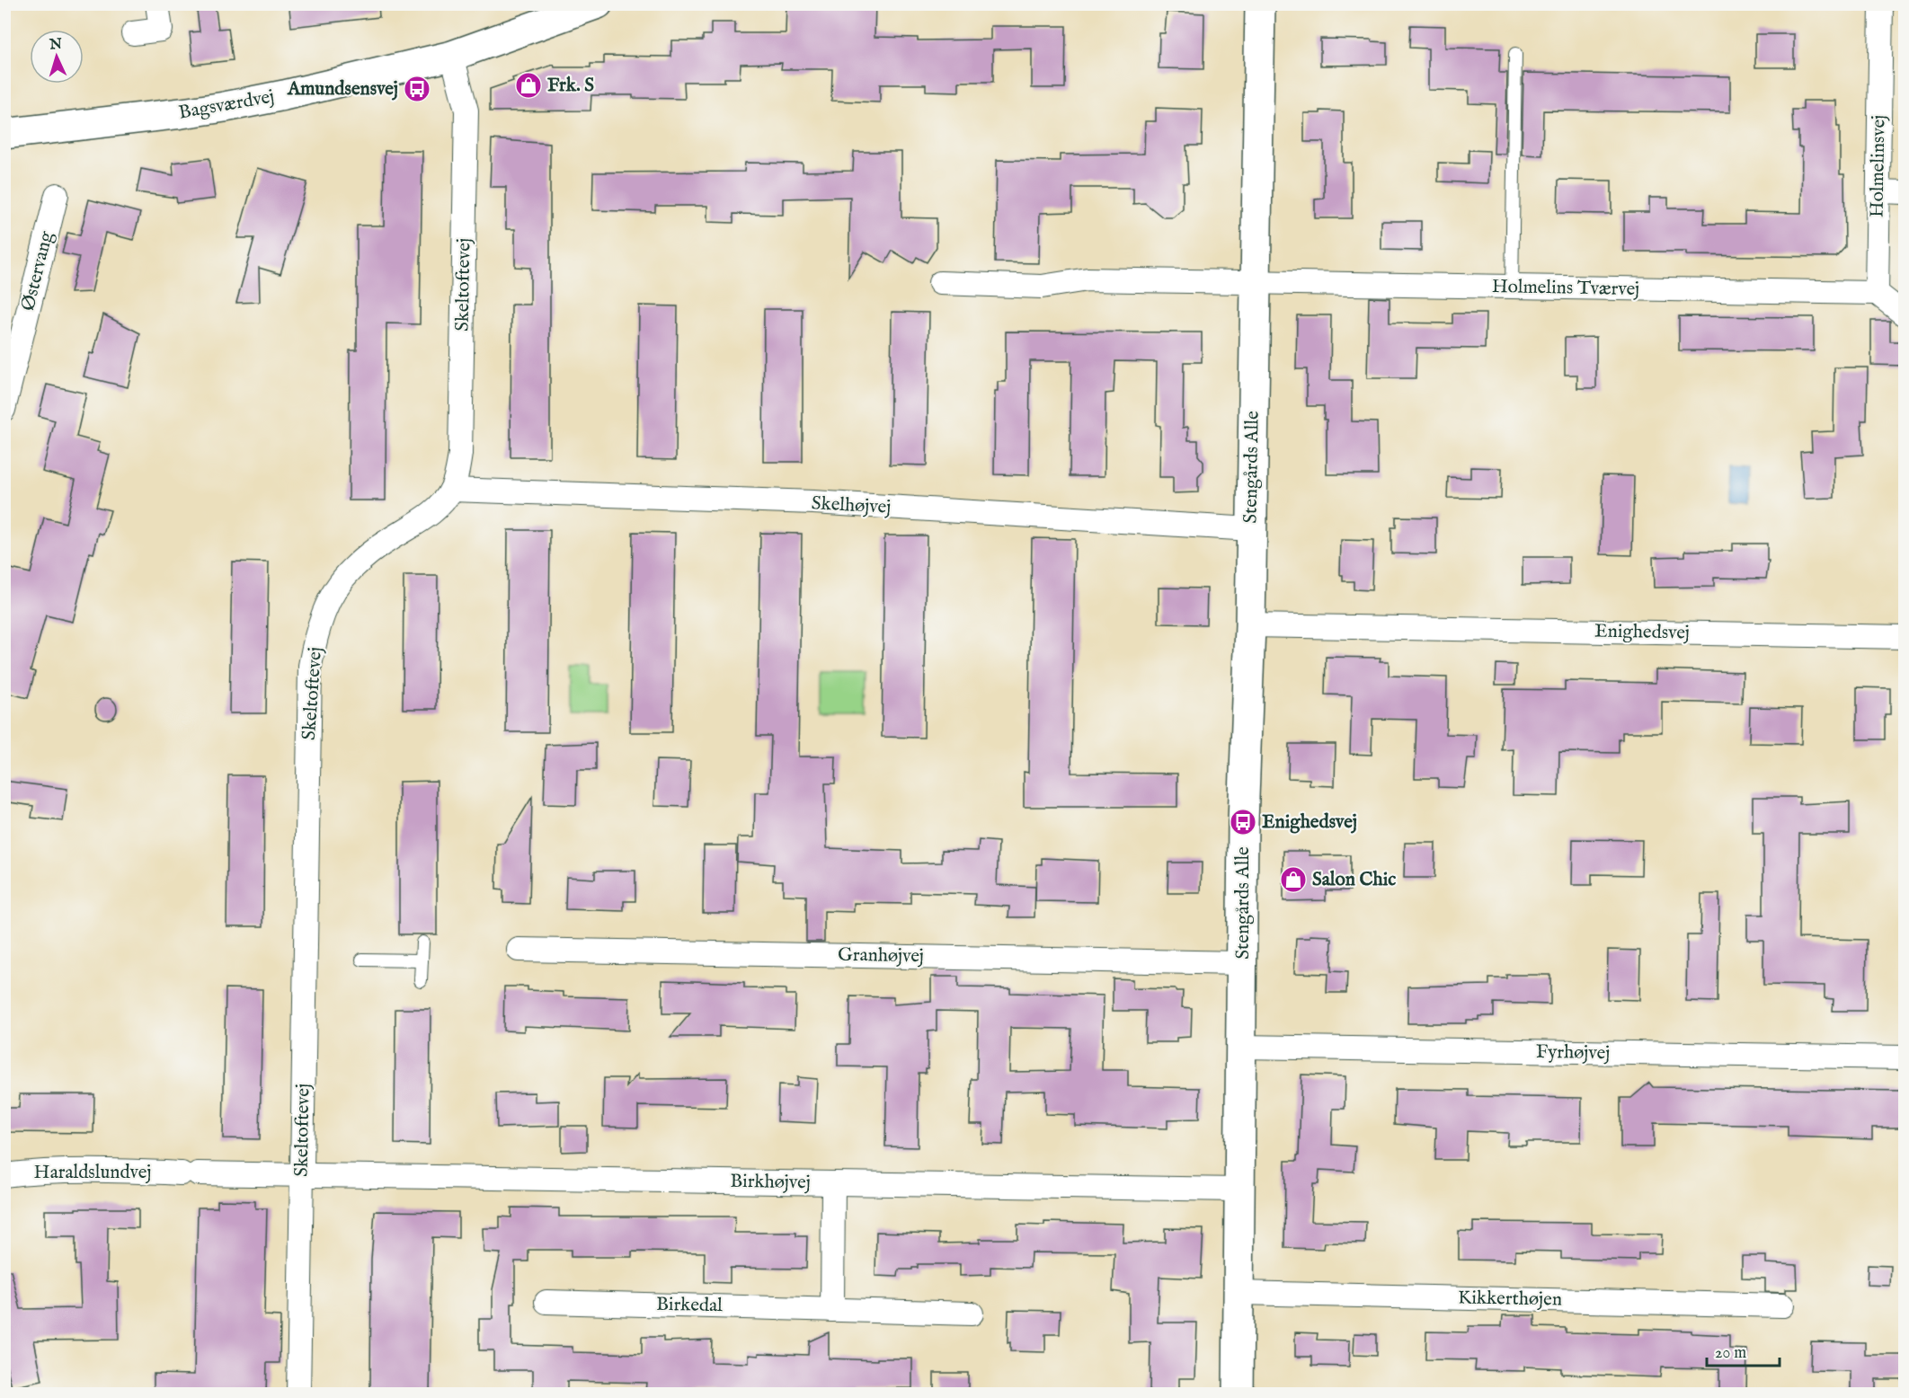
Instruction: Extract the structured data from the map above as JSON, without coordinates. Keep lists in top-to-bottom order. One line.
{"streets":{"street":["Bagsværdvej","Holmelinsvej","Østervang","Skeltoftevej","Holmelins Tværvej","Stengårds Alle","Skelhøjvej","Enighedsvej","Granhøjvej","Fyrhøjvej","Haraldslundvej","Birkhøjvej","Kikkerthøjen","Birkedal"]},"crossings":[["Bagsværdvej","Skeltoftevej"],["Holmelinsvej","Holmelins Tværvej"],["Skeltoftevej","Skelhøjvej"],["Skeltoftevej","Haraldslundvej"],["Skeltoftevej","Birkhøjvej"],["Holmelins Tværvej","Stengårds Alle"],["Stengårds Alle","Skelhøjvej"],["Stengårds Alle","Enighedsvej"],["Stengårds Alle","Granhøjvej"],["Stengårds Alle","Fyrhøjvej"],["Stengårds Alle","Birkhøjvej"],["Stengårds Alle","Kikkerthøjen"],["Haraldslundvej","Birkhøjvej"]],"places":{"shop":["Frk. S","Salon Chic"],"bus stop":["Amundsensvej","Enighedsvej"]},"scale_bar":"20 m","north":"top"}
